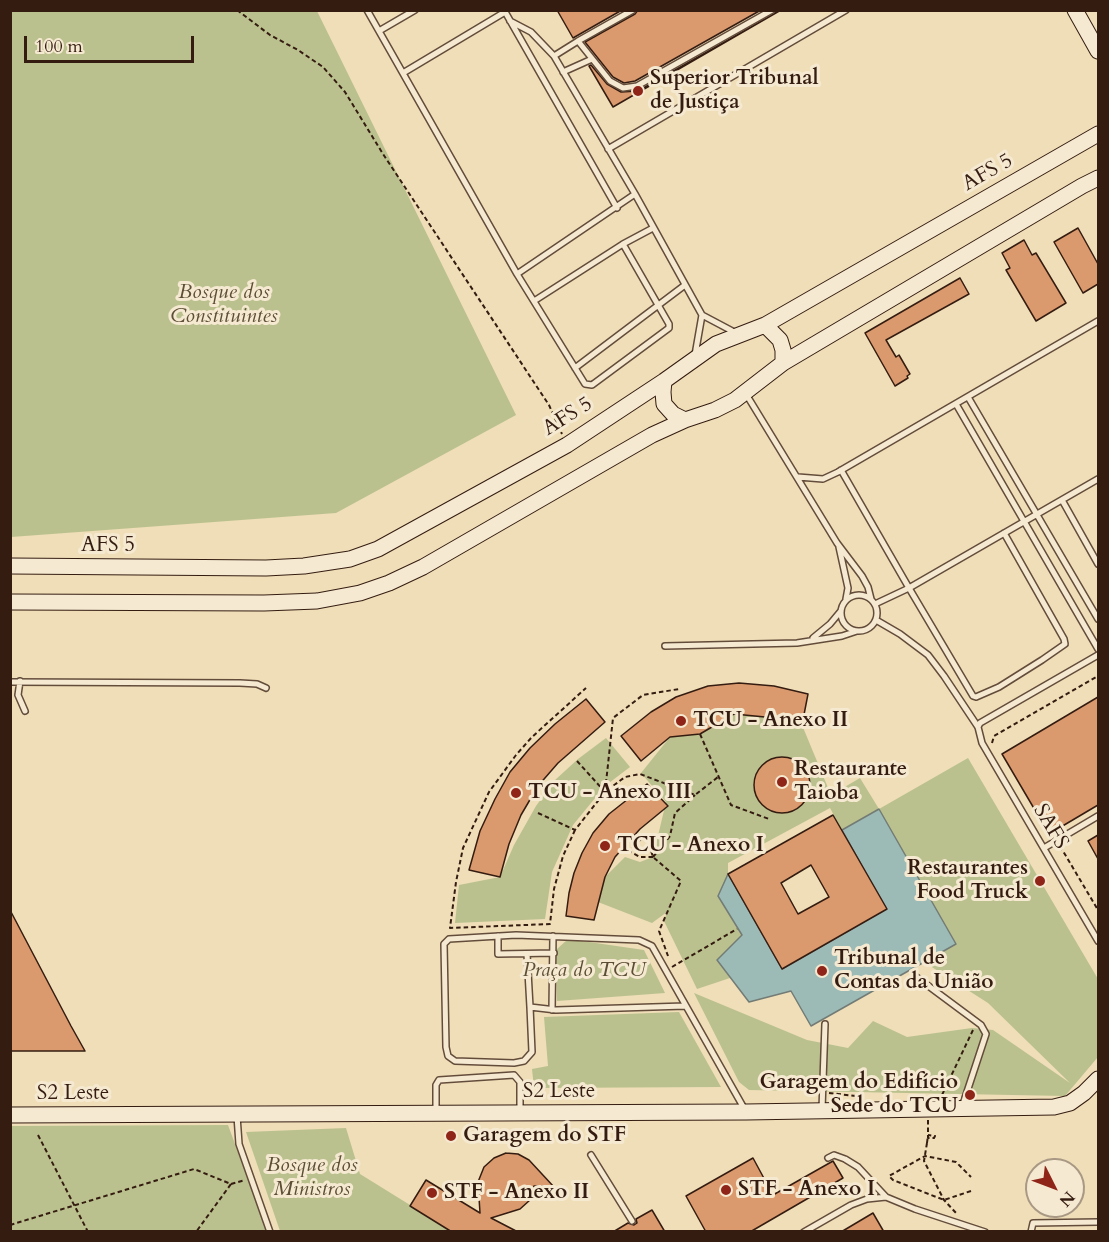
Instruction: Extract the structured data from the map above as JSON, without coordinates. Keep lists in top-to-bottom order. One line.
{"streets":{"main road":["AFS 5","S2 Leste"],"lane":["SAFS"]},"parks":["Bosque dos Constituintes","Praça do TCU","Bosque dos Ministros"],"places":["Superior Tribunal de Justiça","TCU - Anexo II","Restaurante Taioba","TCU - Anexo III","TCU - Anexo I","Restaurantes Food Truck","Tribunal de Contas da União","Garagem do Edifício Sede do TCU","Garagem do STF","STF - Anexo I","STF - Anexo II"],"scale_bar":"100 m","north":"bottom right"}
